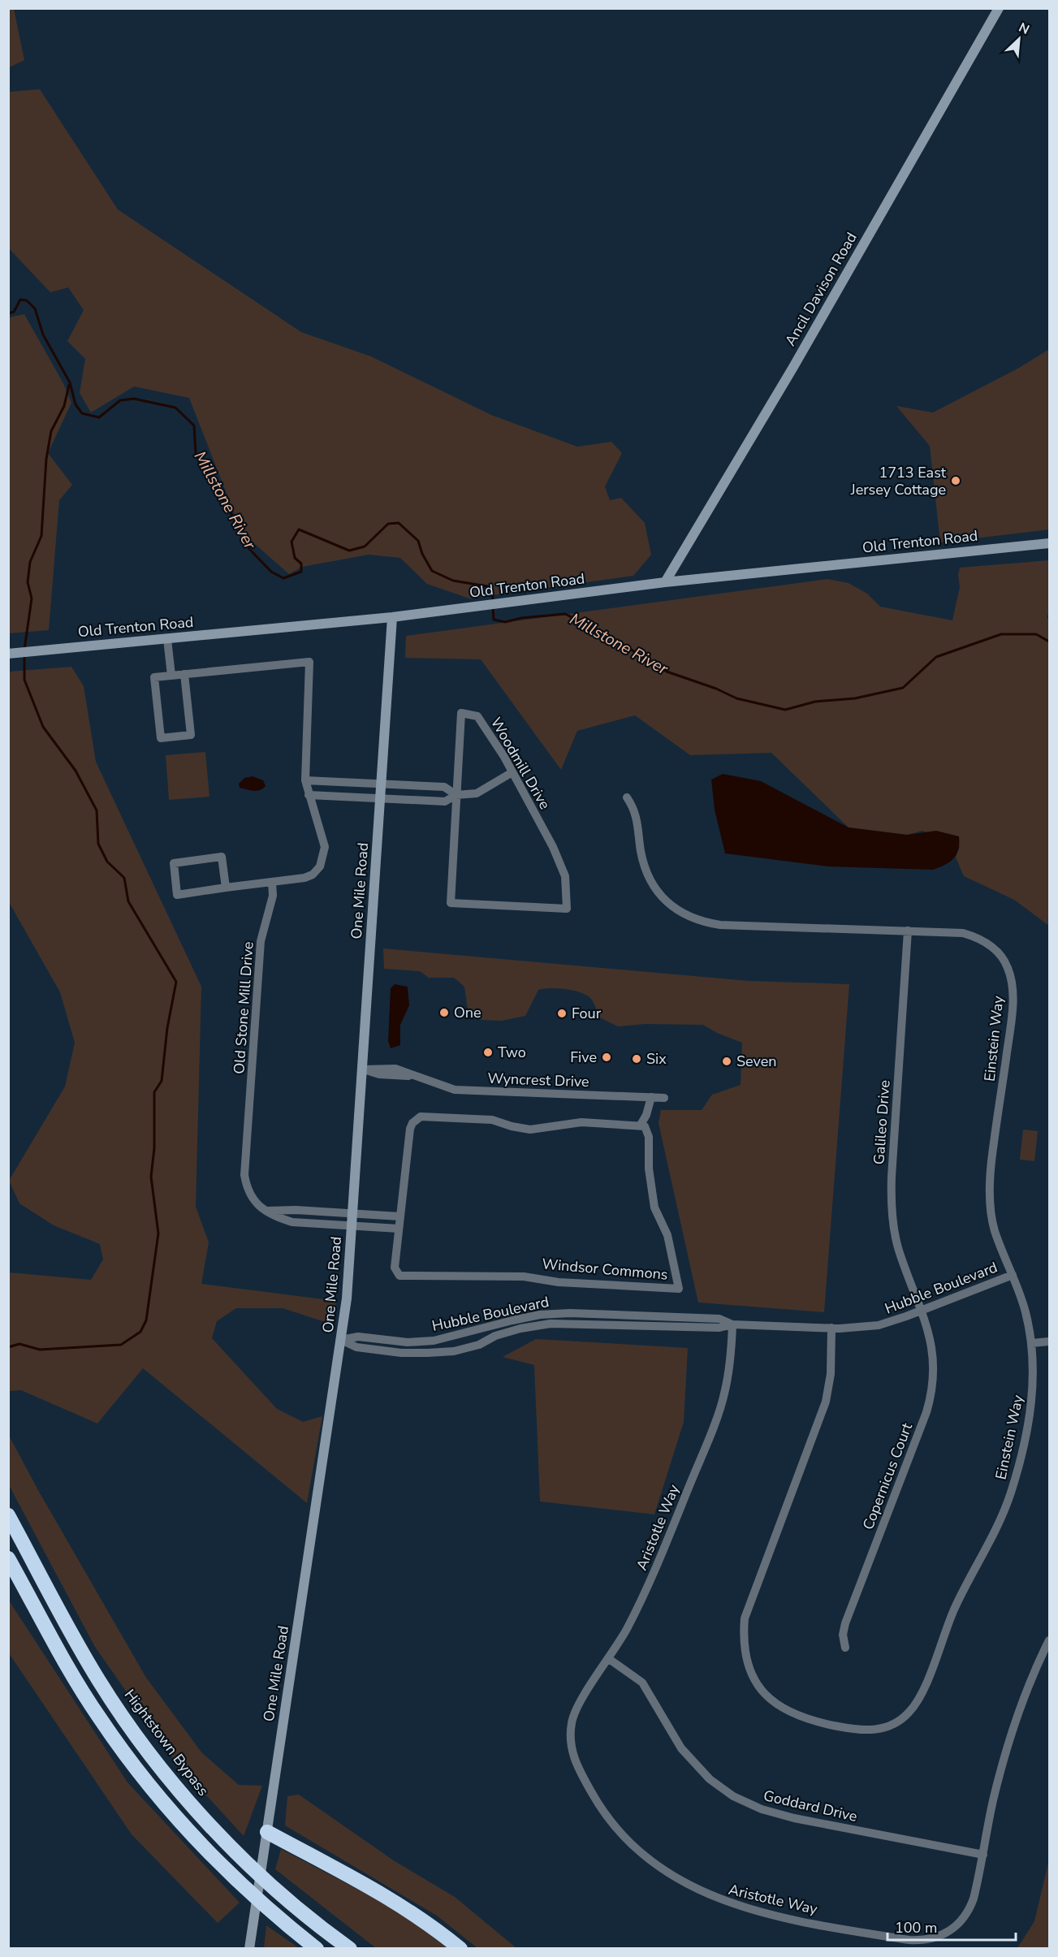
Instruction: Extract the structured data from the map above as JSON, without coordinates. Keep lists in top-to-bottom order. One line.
{"streets":{"highway":["Hightstown Bypass"],"street":["Ancil Davison Road","Old Trenton Road","Woodmill Drive","One Mile Road","Old Stone Mill Drive","Einstein Way","Wyncrest Drive","Galileo Drive","Windsor Commons","Hubble Boulevard","Copernicus Court","Aristotle Way","Goddard Drive"]},"crossings":[["Ancil Davison Road","Old Trenton Road"],["Old Trenton Road","One Mile Road"],["One Mile Road","Old Stone Mill Drive"],["One Mile Road","Wyncrest Drive"],["One Mile Road","Hubble Boulevard"],["Einstein Way","Galileo Drive"],["Einstein Way","Hubble Boulevard"],["Galileo Drive","Hubble Boulevard"],["Galileo Drive","Copernicus Court"],["Hubble Boulevard","Copernicus Court"],["Hubble Boulevard","Aristotle Way"],["Aristotle Way","Goddard Drive"]],"water":["Millstone River"],"places":["1713 East Jersey Cottage","One","Four","Two","Five","Six","Seven"],"scale_bar":"100 m","north":"top right"}
